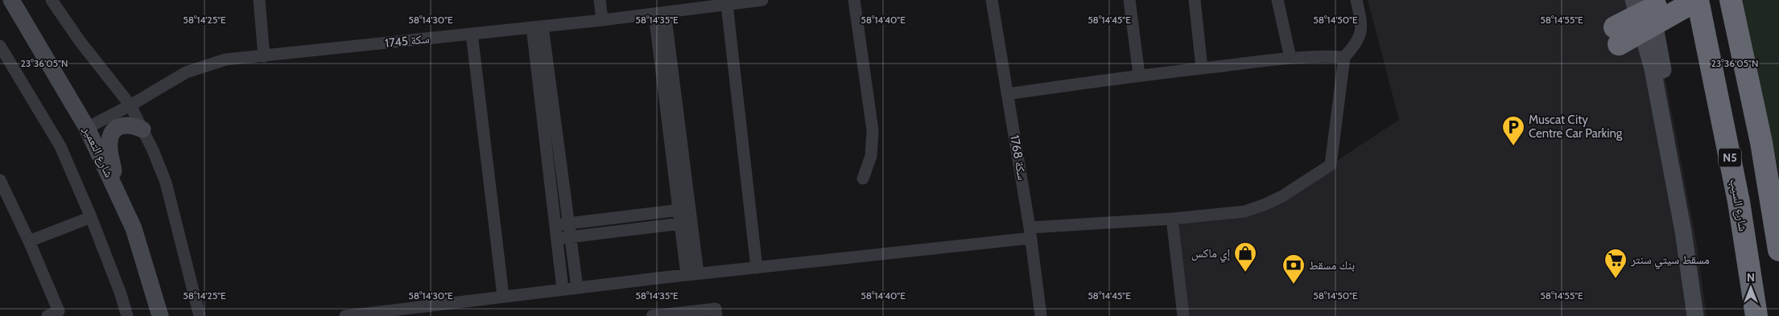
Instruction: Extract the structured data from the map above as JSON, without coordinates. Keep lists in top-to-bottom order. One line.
{"streets":{"highway":["N5","شارع السيب"],"street":["سكة 1745","شارع التعمير","سكة 1768"]},"crossings":[["سكة 1745","شارع التعمير"]],"places":{"parking":["Muscat City Centre Car Parking"],"shop":["إي ماكس"],"supermarket":["مسقط سيتي سنتر"],"bank":["بنك مسقط"]},"north":"top","coordinates":["58°14'25\"E","58°14'30\"E","58°14'35\"E","58°14'40\"E","58°14'45\"E","58°14'50\"E","58°14'55\"E","23°36'05\"N"]}
